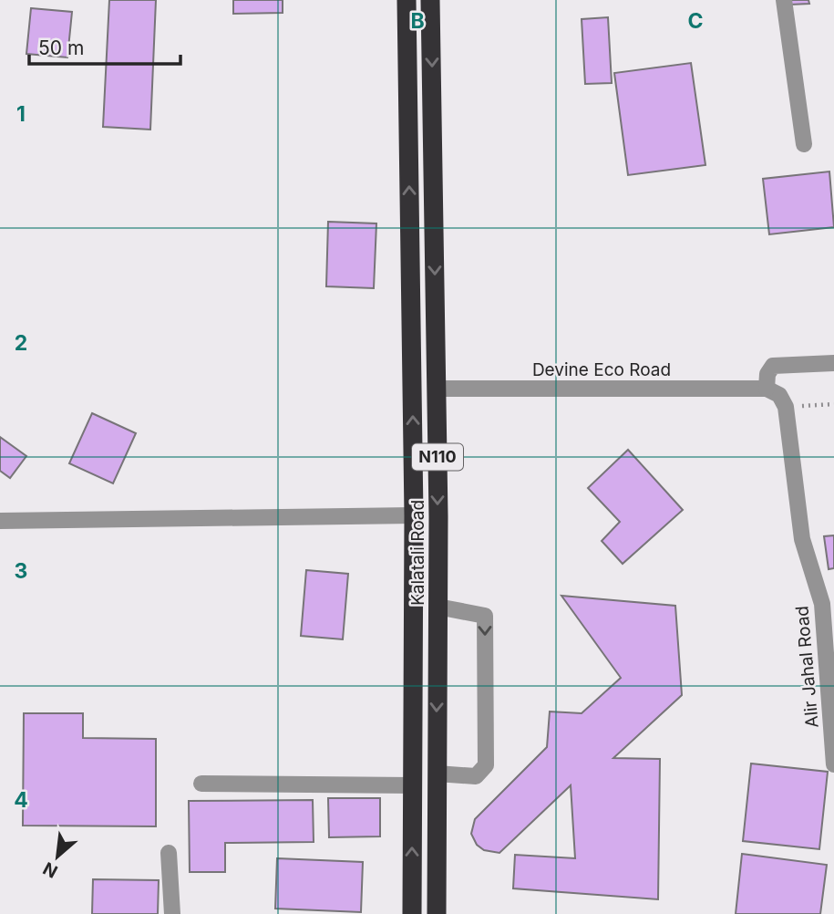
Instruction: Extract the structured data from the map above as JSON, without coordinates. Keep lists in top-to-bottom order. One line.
{"streets":{"highway":["N110","Kalatali Road"],"street":["Devine Eco Road","Alir Jahal Road"]},"crossings":[["Devine Eco Road","Kalatali Road"]],"scale_bar":"50 m","north":"bottom left","grid":{"columns":["B","C"],"rows":["1","2","3","4"]}}
